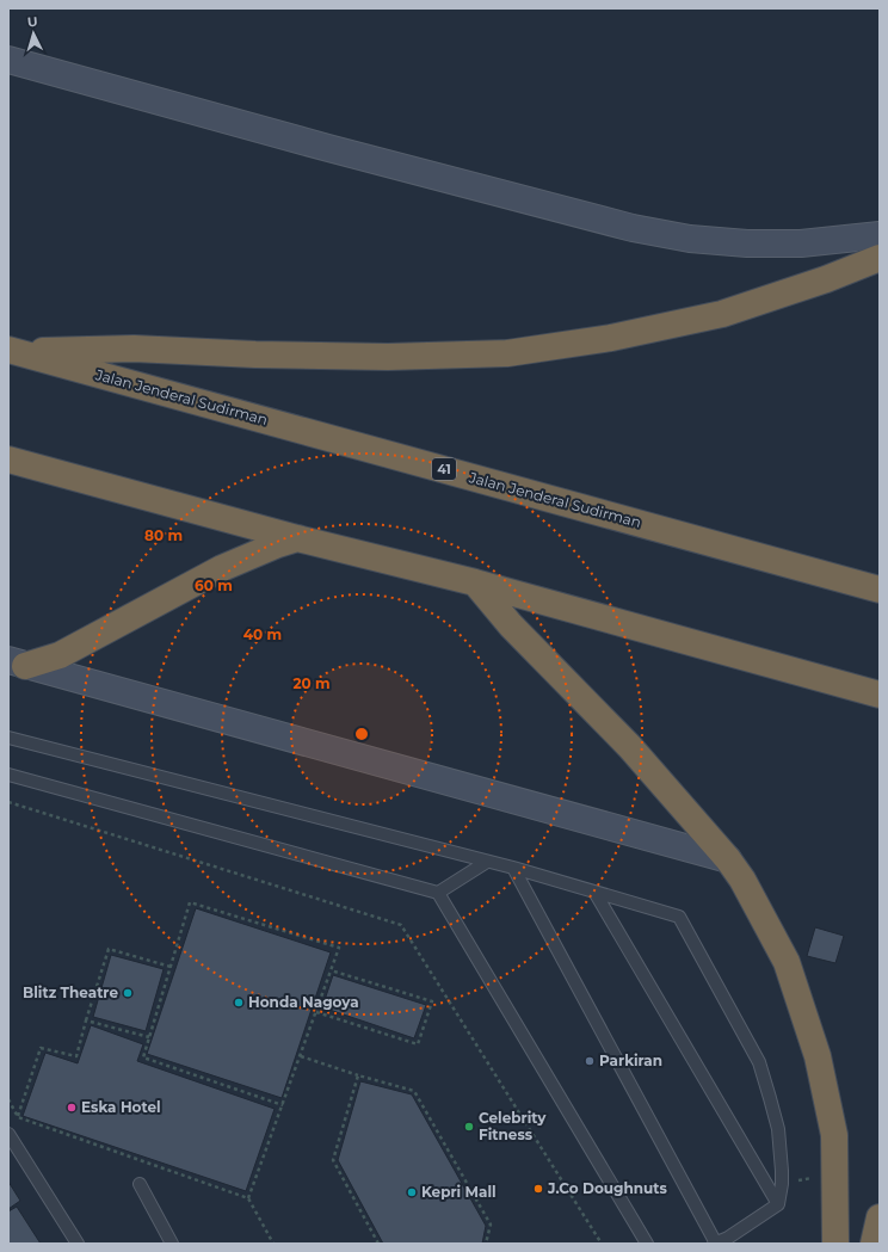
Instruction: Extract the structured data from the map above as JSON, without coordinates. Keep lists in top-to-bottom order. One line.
{"streets":{"highway":["Jalan Jenderal Sudirman","41"]},"places":["Blitz Theatre","Honda Nagoya","Parkiran","Eska Hotel","Celebrity Fitness","J.Co Doughnuts","Kepri Mall"],"north":"top","rings":["80 m","60 m","40 m","20 m"]}
